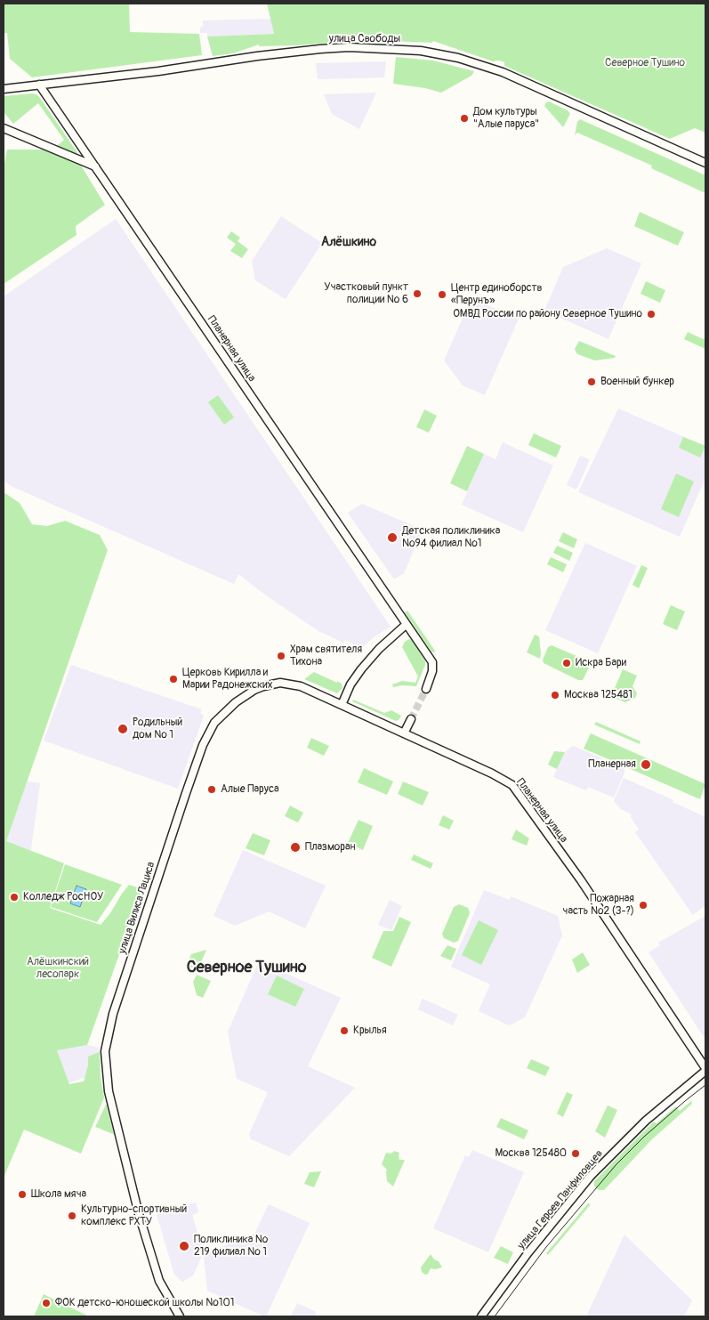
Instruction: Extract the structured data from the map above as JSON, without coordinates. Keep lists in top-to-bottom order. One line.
{"streets":{"main road":["улица Свободы","Планерная улица","улица Вилиса Лациса","улица Героев Панфиловцев"]},"crossings":[["улица Свободы","Планерная улица"],["Планерная улица","улица Вилиса Лациса"],["Планерная улица","улица Героев Панфиловцев"]],"districts":["Алёшкино","Северное Тушино"],"parks":["Северное Тушино","Алёшкинский лесопарк"],"places":["Дом культуры \"Алые паруса\"","Участковый пункт полиции № 6","Центр единоборств «Перунъ»","ОМВД России по району Северное Тушино","Военный бункер","Детская поликлиника №94 филиал №1","Храм святителя Тихона","Искра Бари","Церковь Кирилла и Марии Радонежских","Москва 125481","Родильный дом № 1","Планерная","Алые Паруса","Плазморан","Колледж РосНОУ","Пожарная часть №2 (3-?)","Крылья","Москва 125480","Школа мяча","Культурно-спортивный комплекс РХТУ","Поликлиника № 219 филиал № 1","ФОК детско-юношеской школы №101"]}
